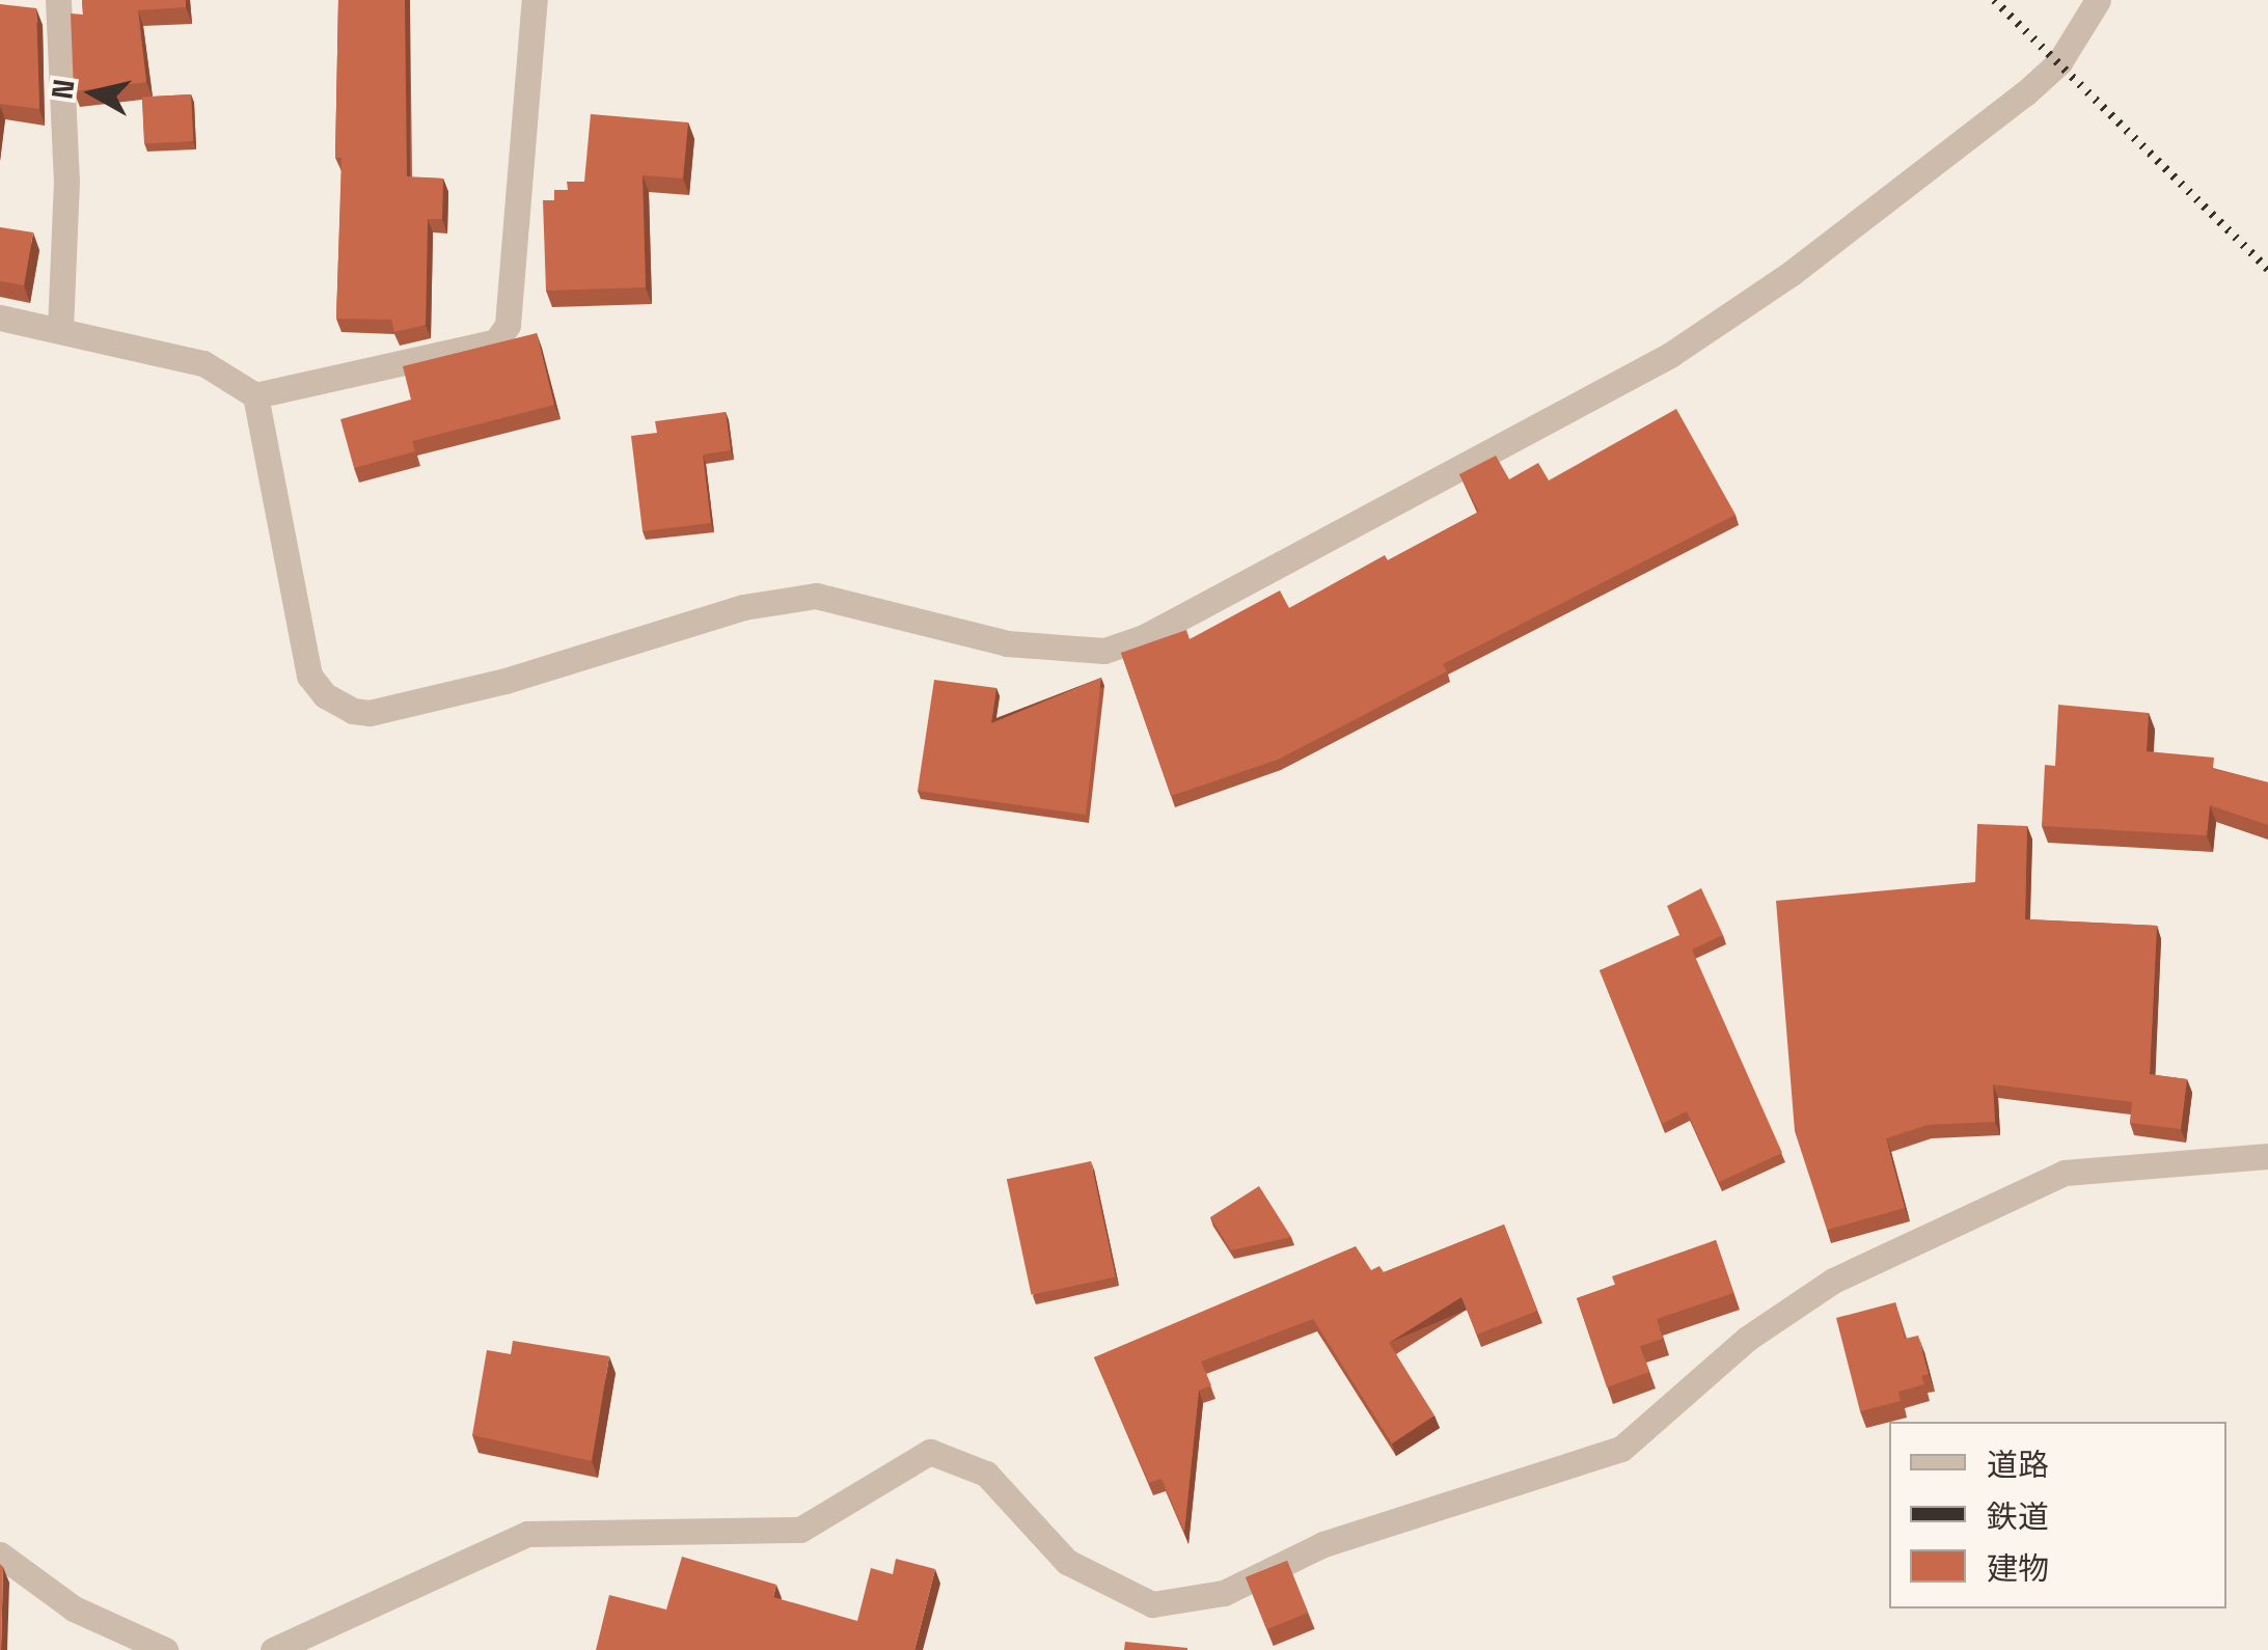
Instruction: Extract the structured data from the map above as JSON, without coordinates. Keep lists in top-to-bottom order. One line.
{"legend":["道路","鉄道","建物"],"north":"left"}
